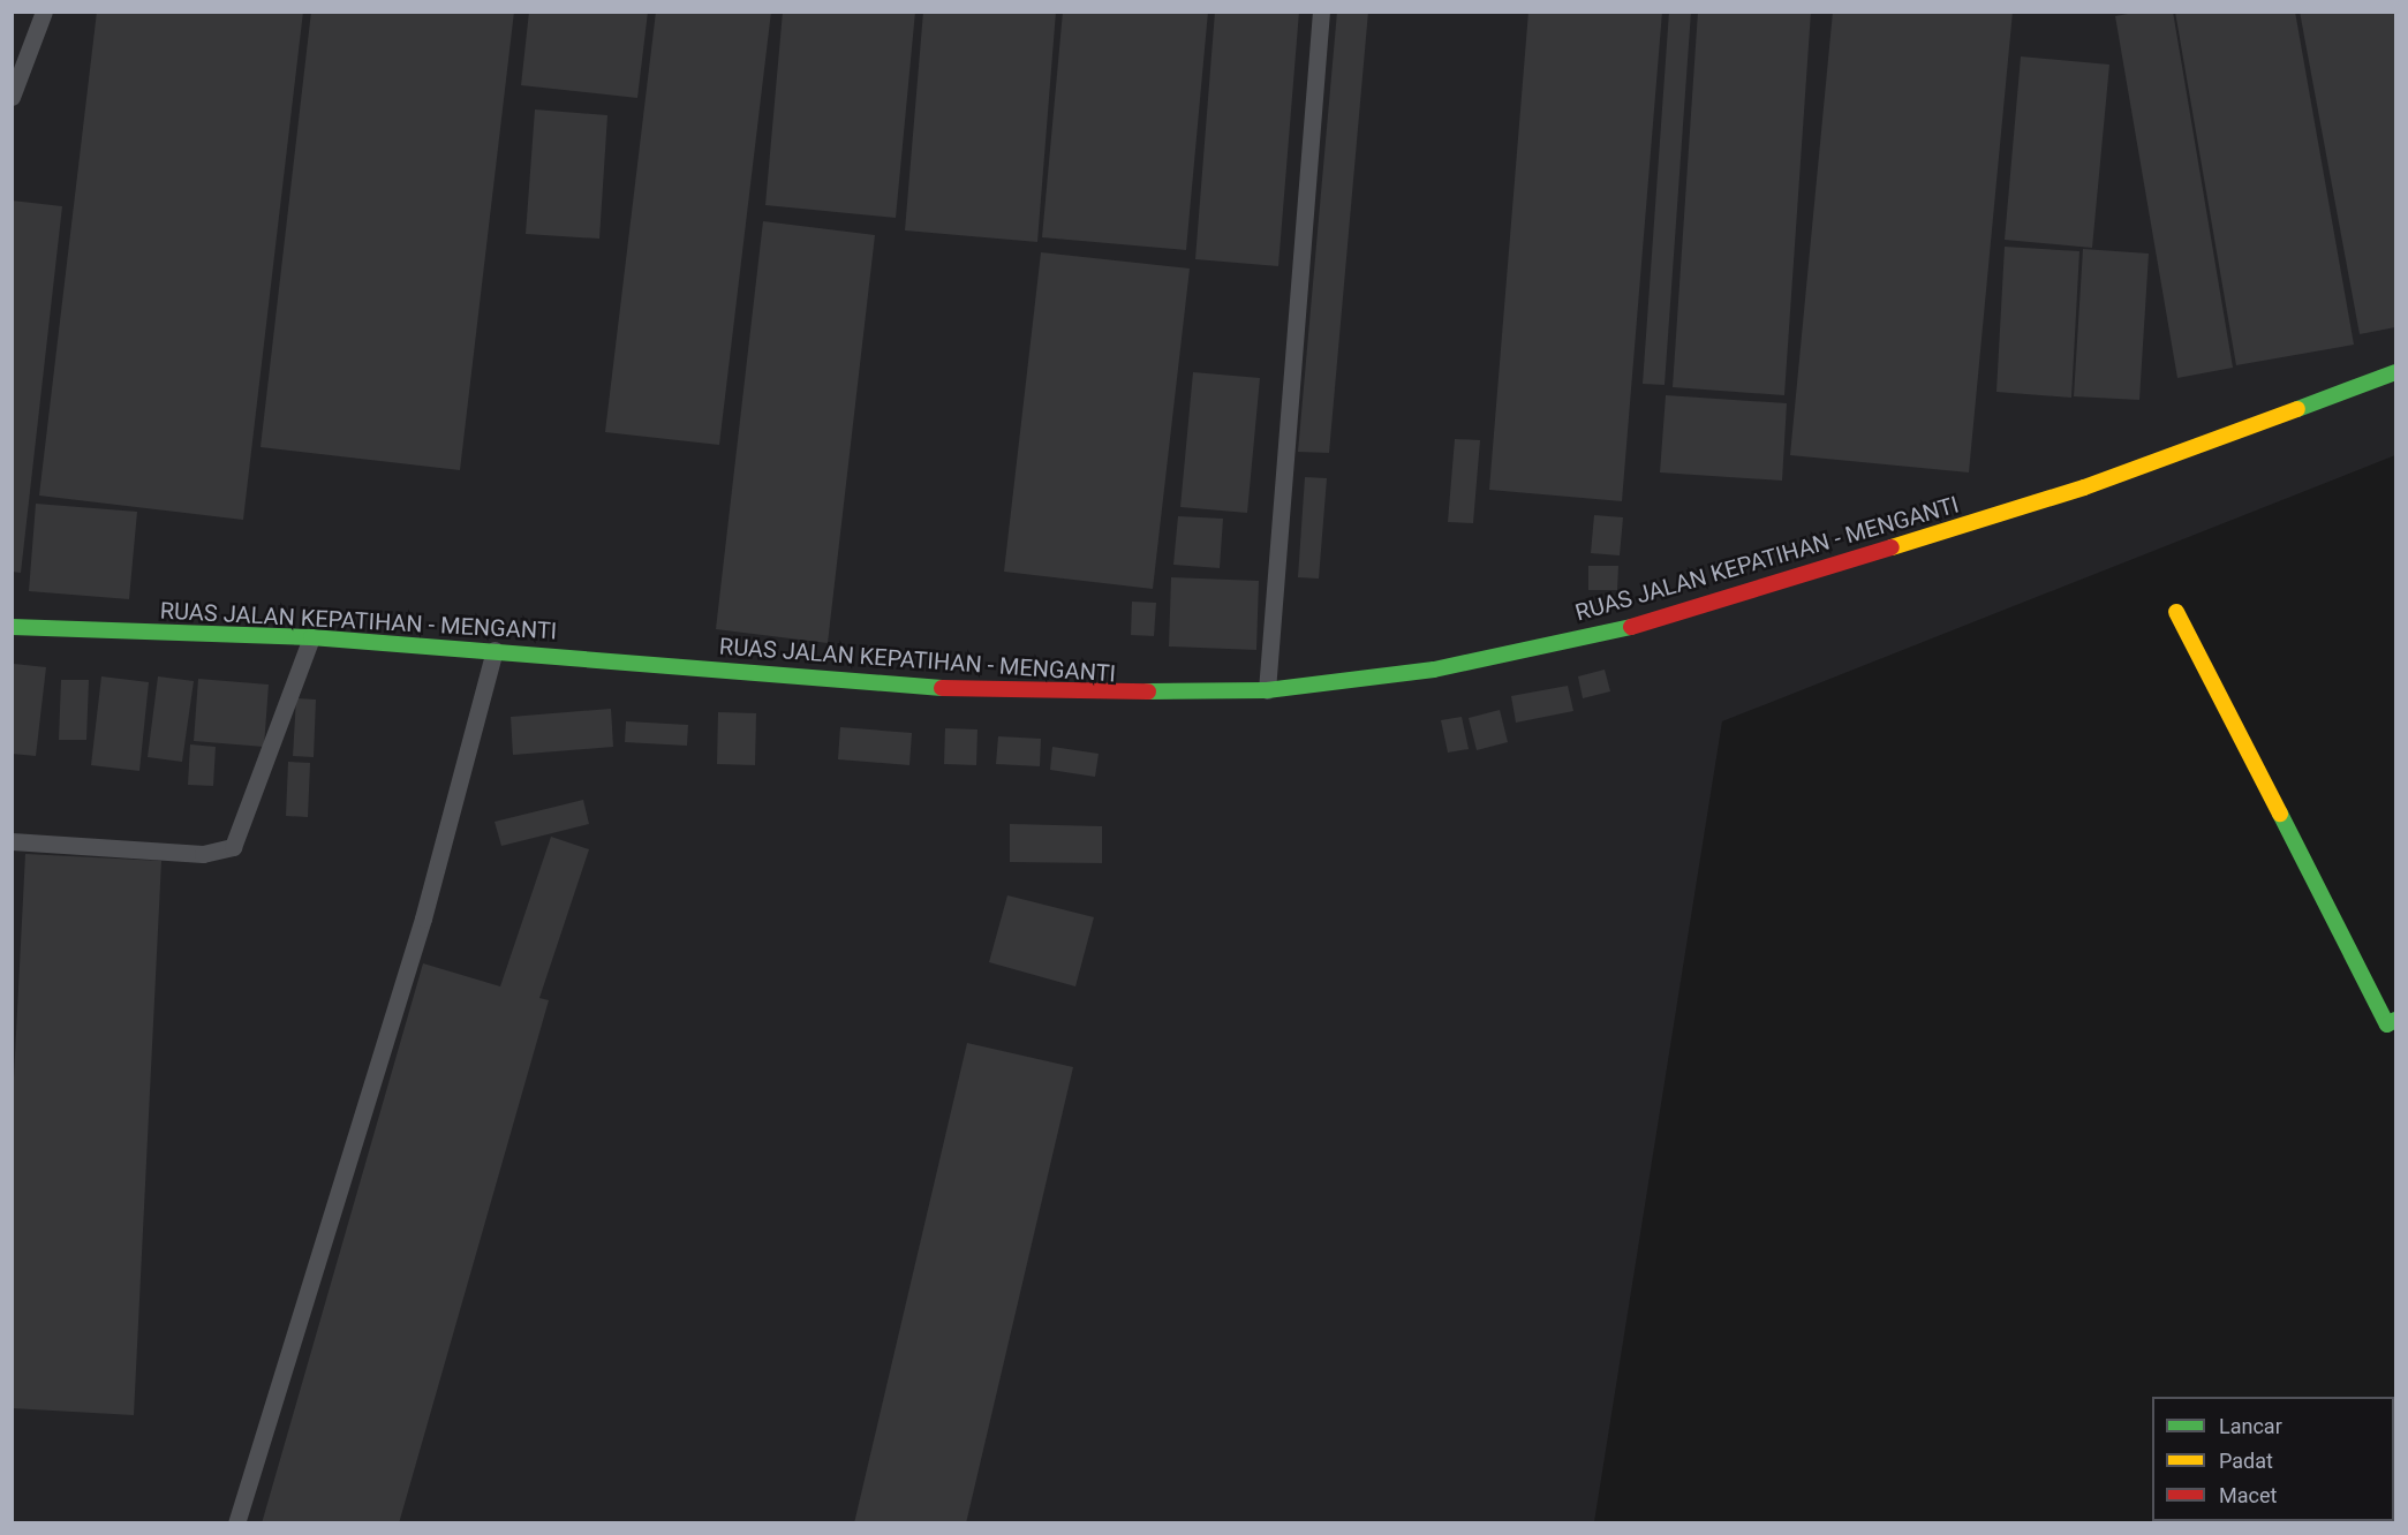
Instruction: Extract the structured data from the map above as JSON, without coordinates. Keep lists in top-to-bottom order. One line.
{"streets":{"main road":["RUAS JALAN KEPATIHAN - MENGANTI"]},"legend":["Lancar","Padat","Macet"]}
